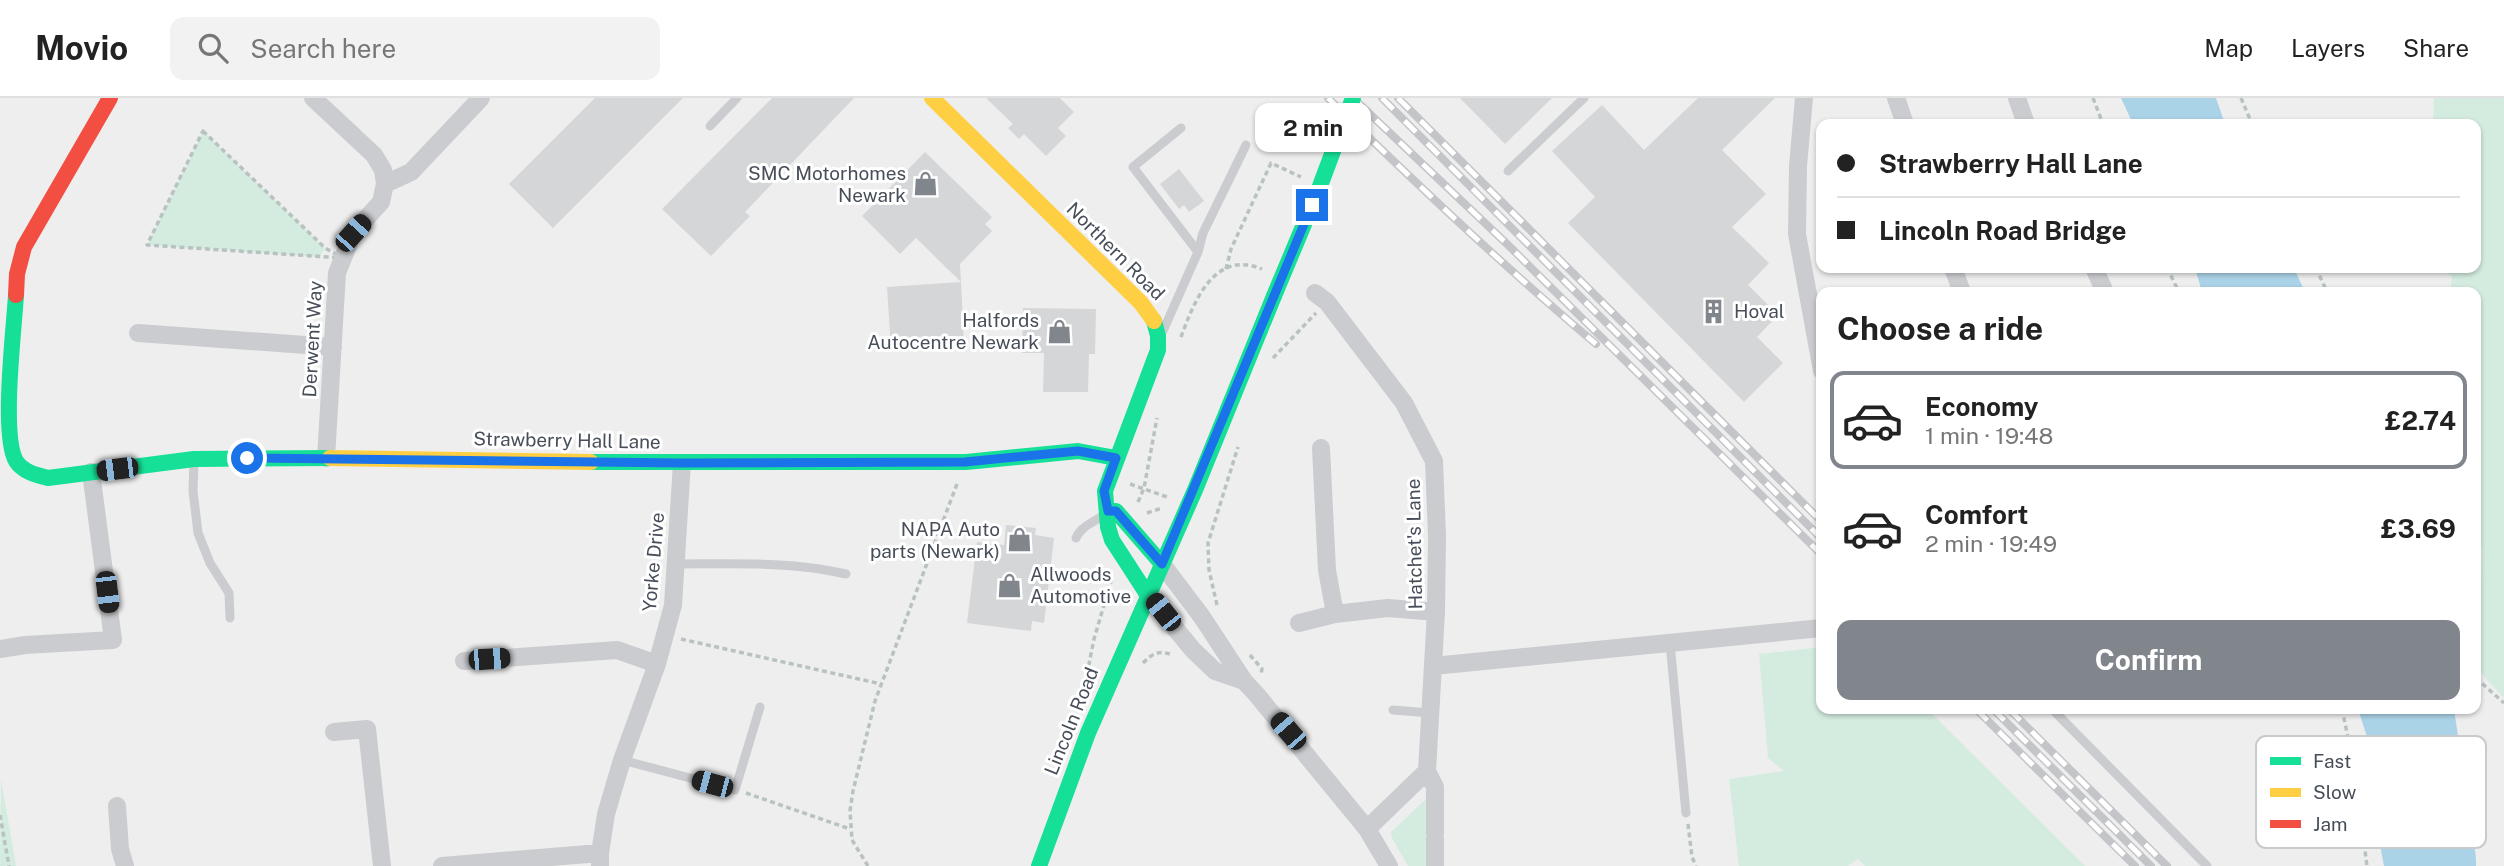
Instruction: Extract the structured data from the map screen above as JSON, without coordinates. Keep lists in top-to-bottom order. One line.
{"streets":{"street":["Northern Road","Derwent Way","Strawberry Hall Lane","Hatchet's Lane","Yorke Drive","Lincoln Road"]},"crossings":[["Derwent Way","Strawberry Hall Lane"],["Strawberry Hall Lane","Yorke Drive"]],"places":{"shop":["SMC Motorhomes Newark","Halfords Autocentre Newark","NAPA Auto parts (Newark)","Allwoods Automotive"],"building":["Hoval"]},"legend":["Fast","Slow","Jam"],"page":{"header":"Movio","search":"Search here","nav":["Map","Layers","Share"],"bubble":"2 min","banner":["Strawberry Hall Lane","Lincoln Road Bridge"],"heading":"Choose a ride","list":[{"name":"Economy","note":"1 min · 19:48","value":"£2.74"},{"name":"Comfort","note":"2 min · 19:49","value":"£3.69"}],"buttons":"Confirm"}}
